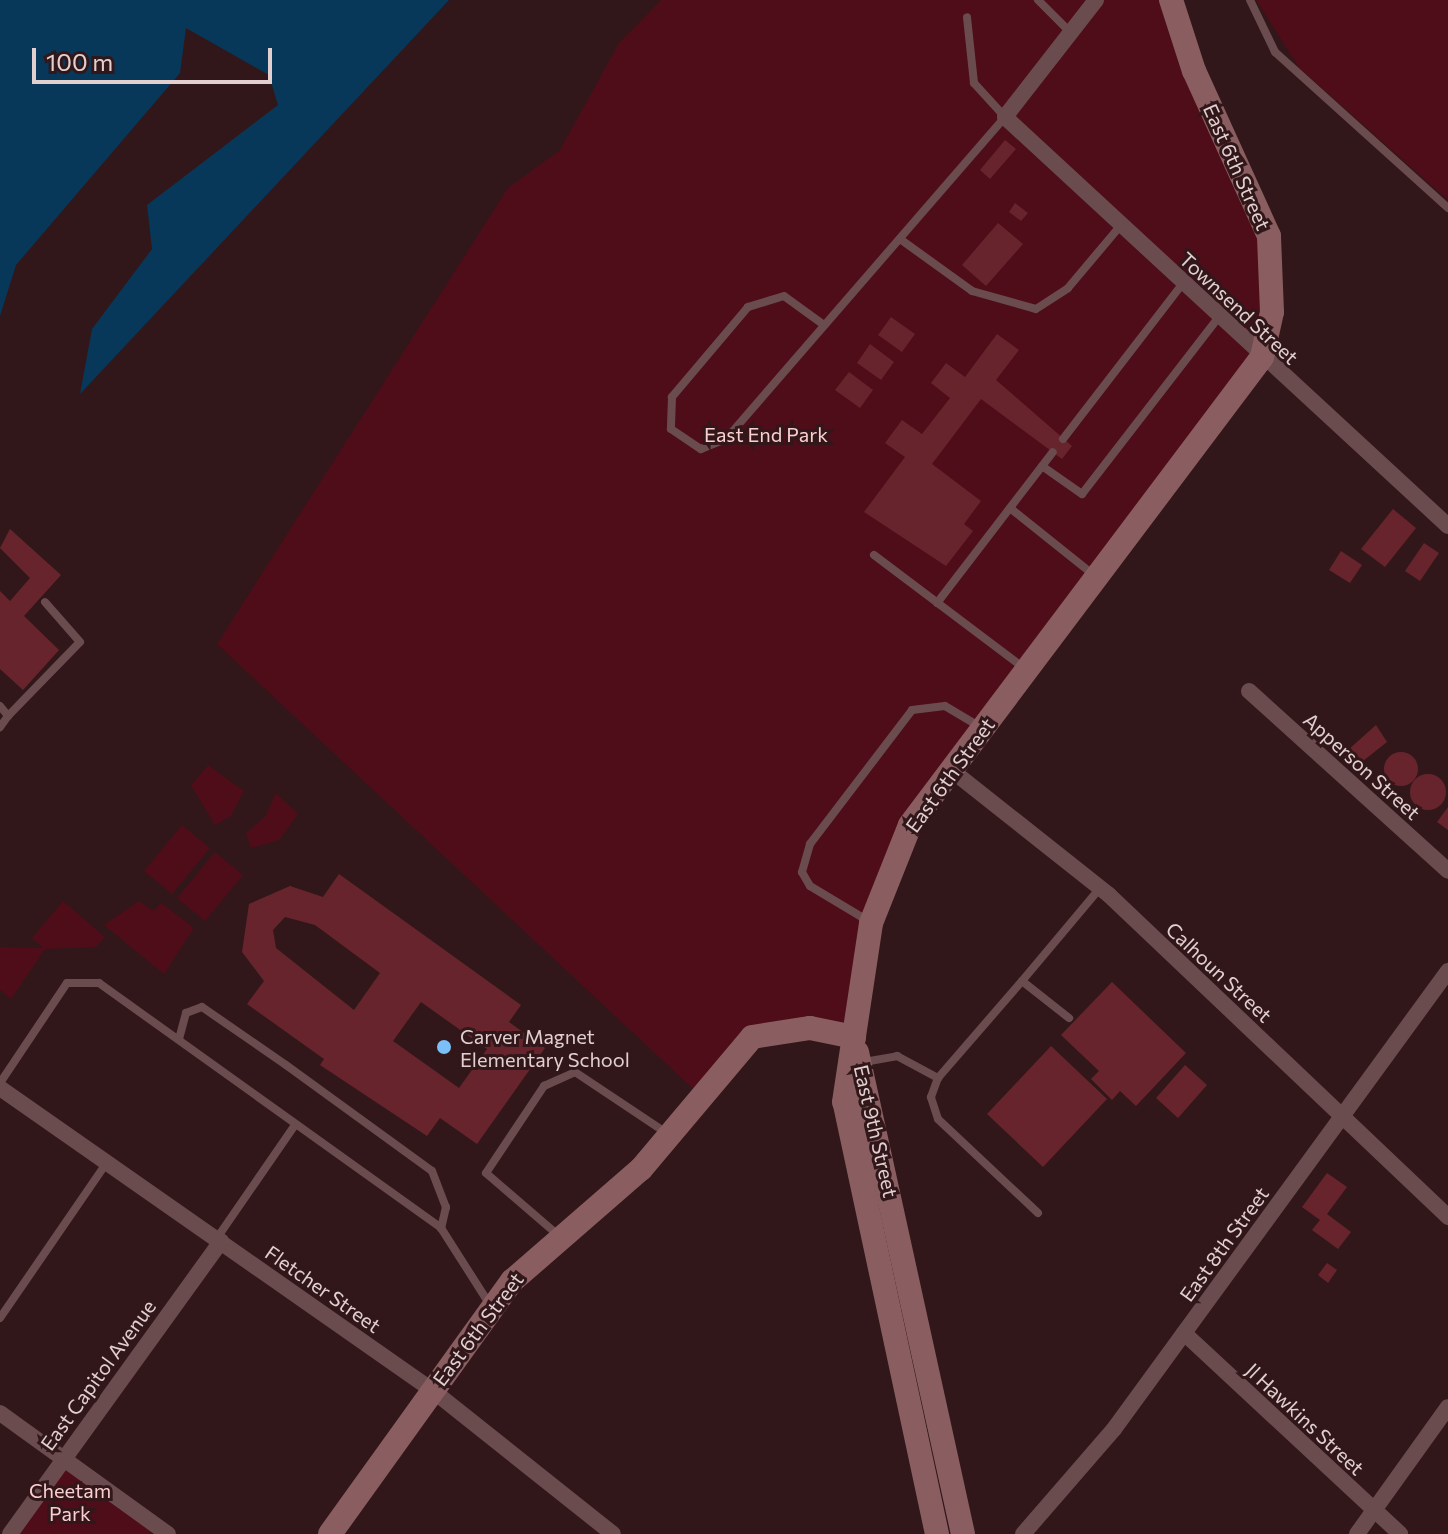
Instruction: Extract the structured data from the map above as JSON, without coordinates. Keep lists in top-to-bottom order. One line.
{"streets":{"main road":["East 6th Street","East 9th Street"],"street":["Townsend Street","Apperson Street","Calhoun Street","East 8th Street","Fletcher Street","East Capitol Avenue","Jl Hawkins Street"]},"crossings":[["East 6th Street","Townsend Street"],["East 6th Street","Calhoun Street"],["East 6th Street","East 9th Street"],["East 6th Street","Fletcher Street"],["Calhoun Street","East 8th Street"],["East 8th Street","Jl Hawkins Street"],["Fletcher Street","East Capitol Avenue"]],"parks":["East End Park","Cheetam Park"],"places":["Carver Magnet Elementary School"],"scale_bar":"100 m"}
